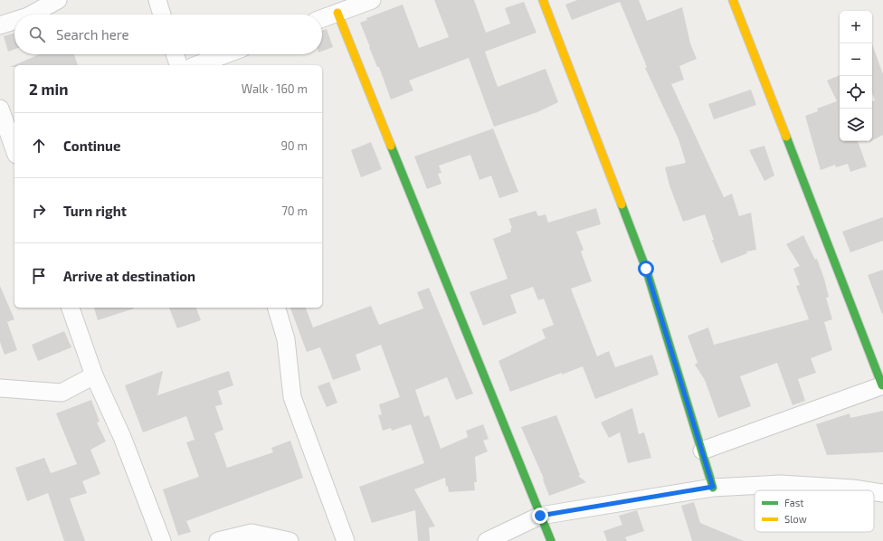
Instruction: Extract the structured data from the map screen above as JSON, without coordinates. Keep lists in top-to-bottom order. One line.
{"legend":["Fast","Slow"],"page":{"map_buttons":["+","−"],"search":"Search here","heading":["2 min","Walk · 160 m"],"list":[["Continue","90 m"],["Turn right","70 m"],"Arrive at destination"]}}
